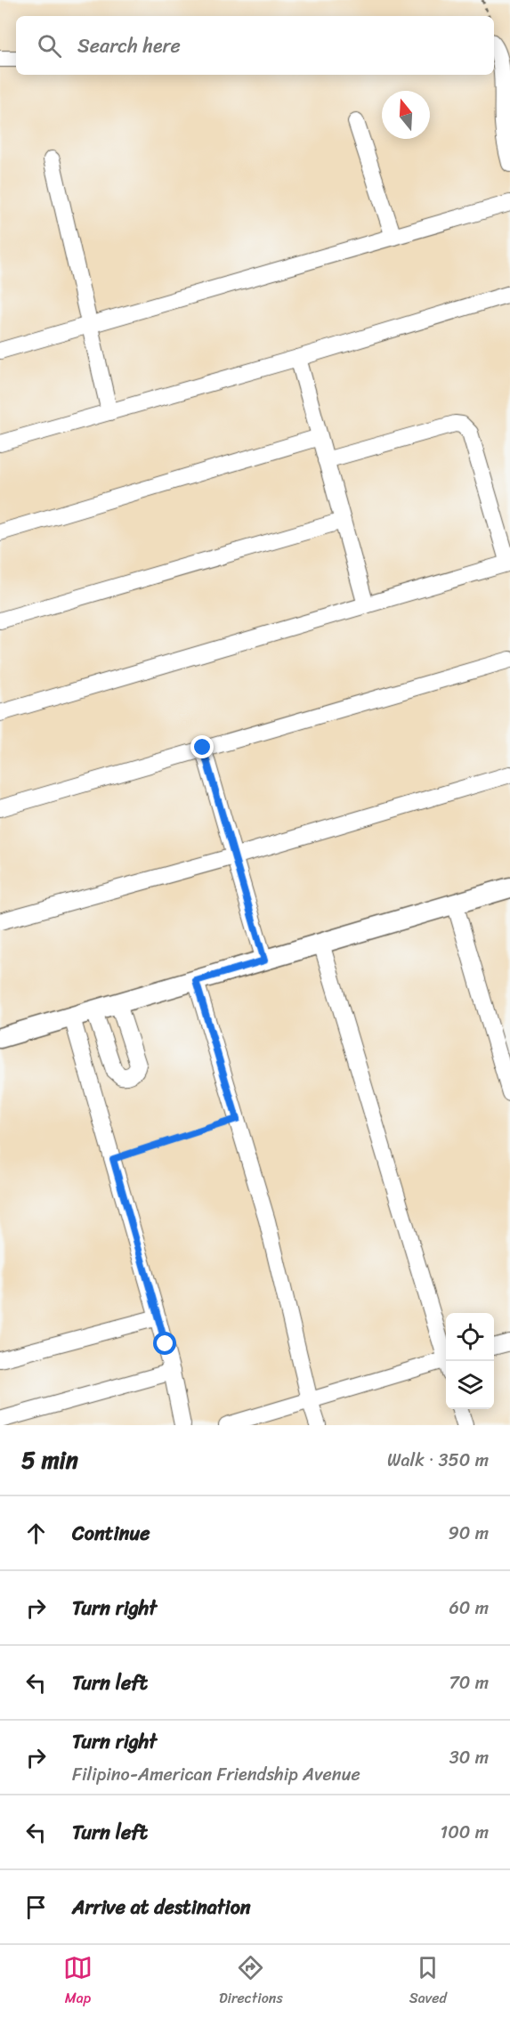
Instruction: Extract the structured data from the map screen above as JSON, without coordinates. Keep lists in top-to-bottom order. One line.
{"north":"top","page":{"search":"Search here","heading":["5 min","Walk · 350 m"],"list":[["Continue","90 m"],["Turn right","60 m"],["Turn left","70 m"],["Turn right","Filipino-American Friendship Avenue","30 m"],["Turn left","100 m"],"Arrive at destination"],"nav":["Map","Directions","Saved"]}}
